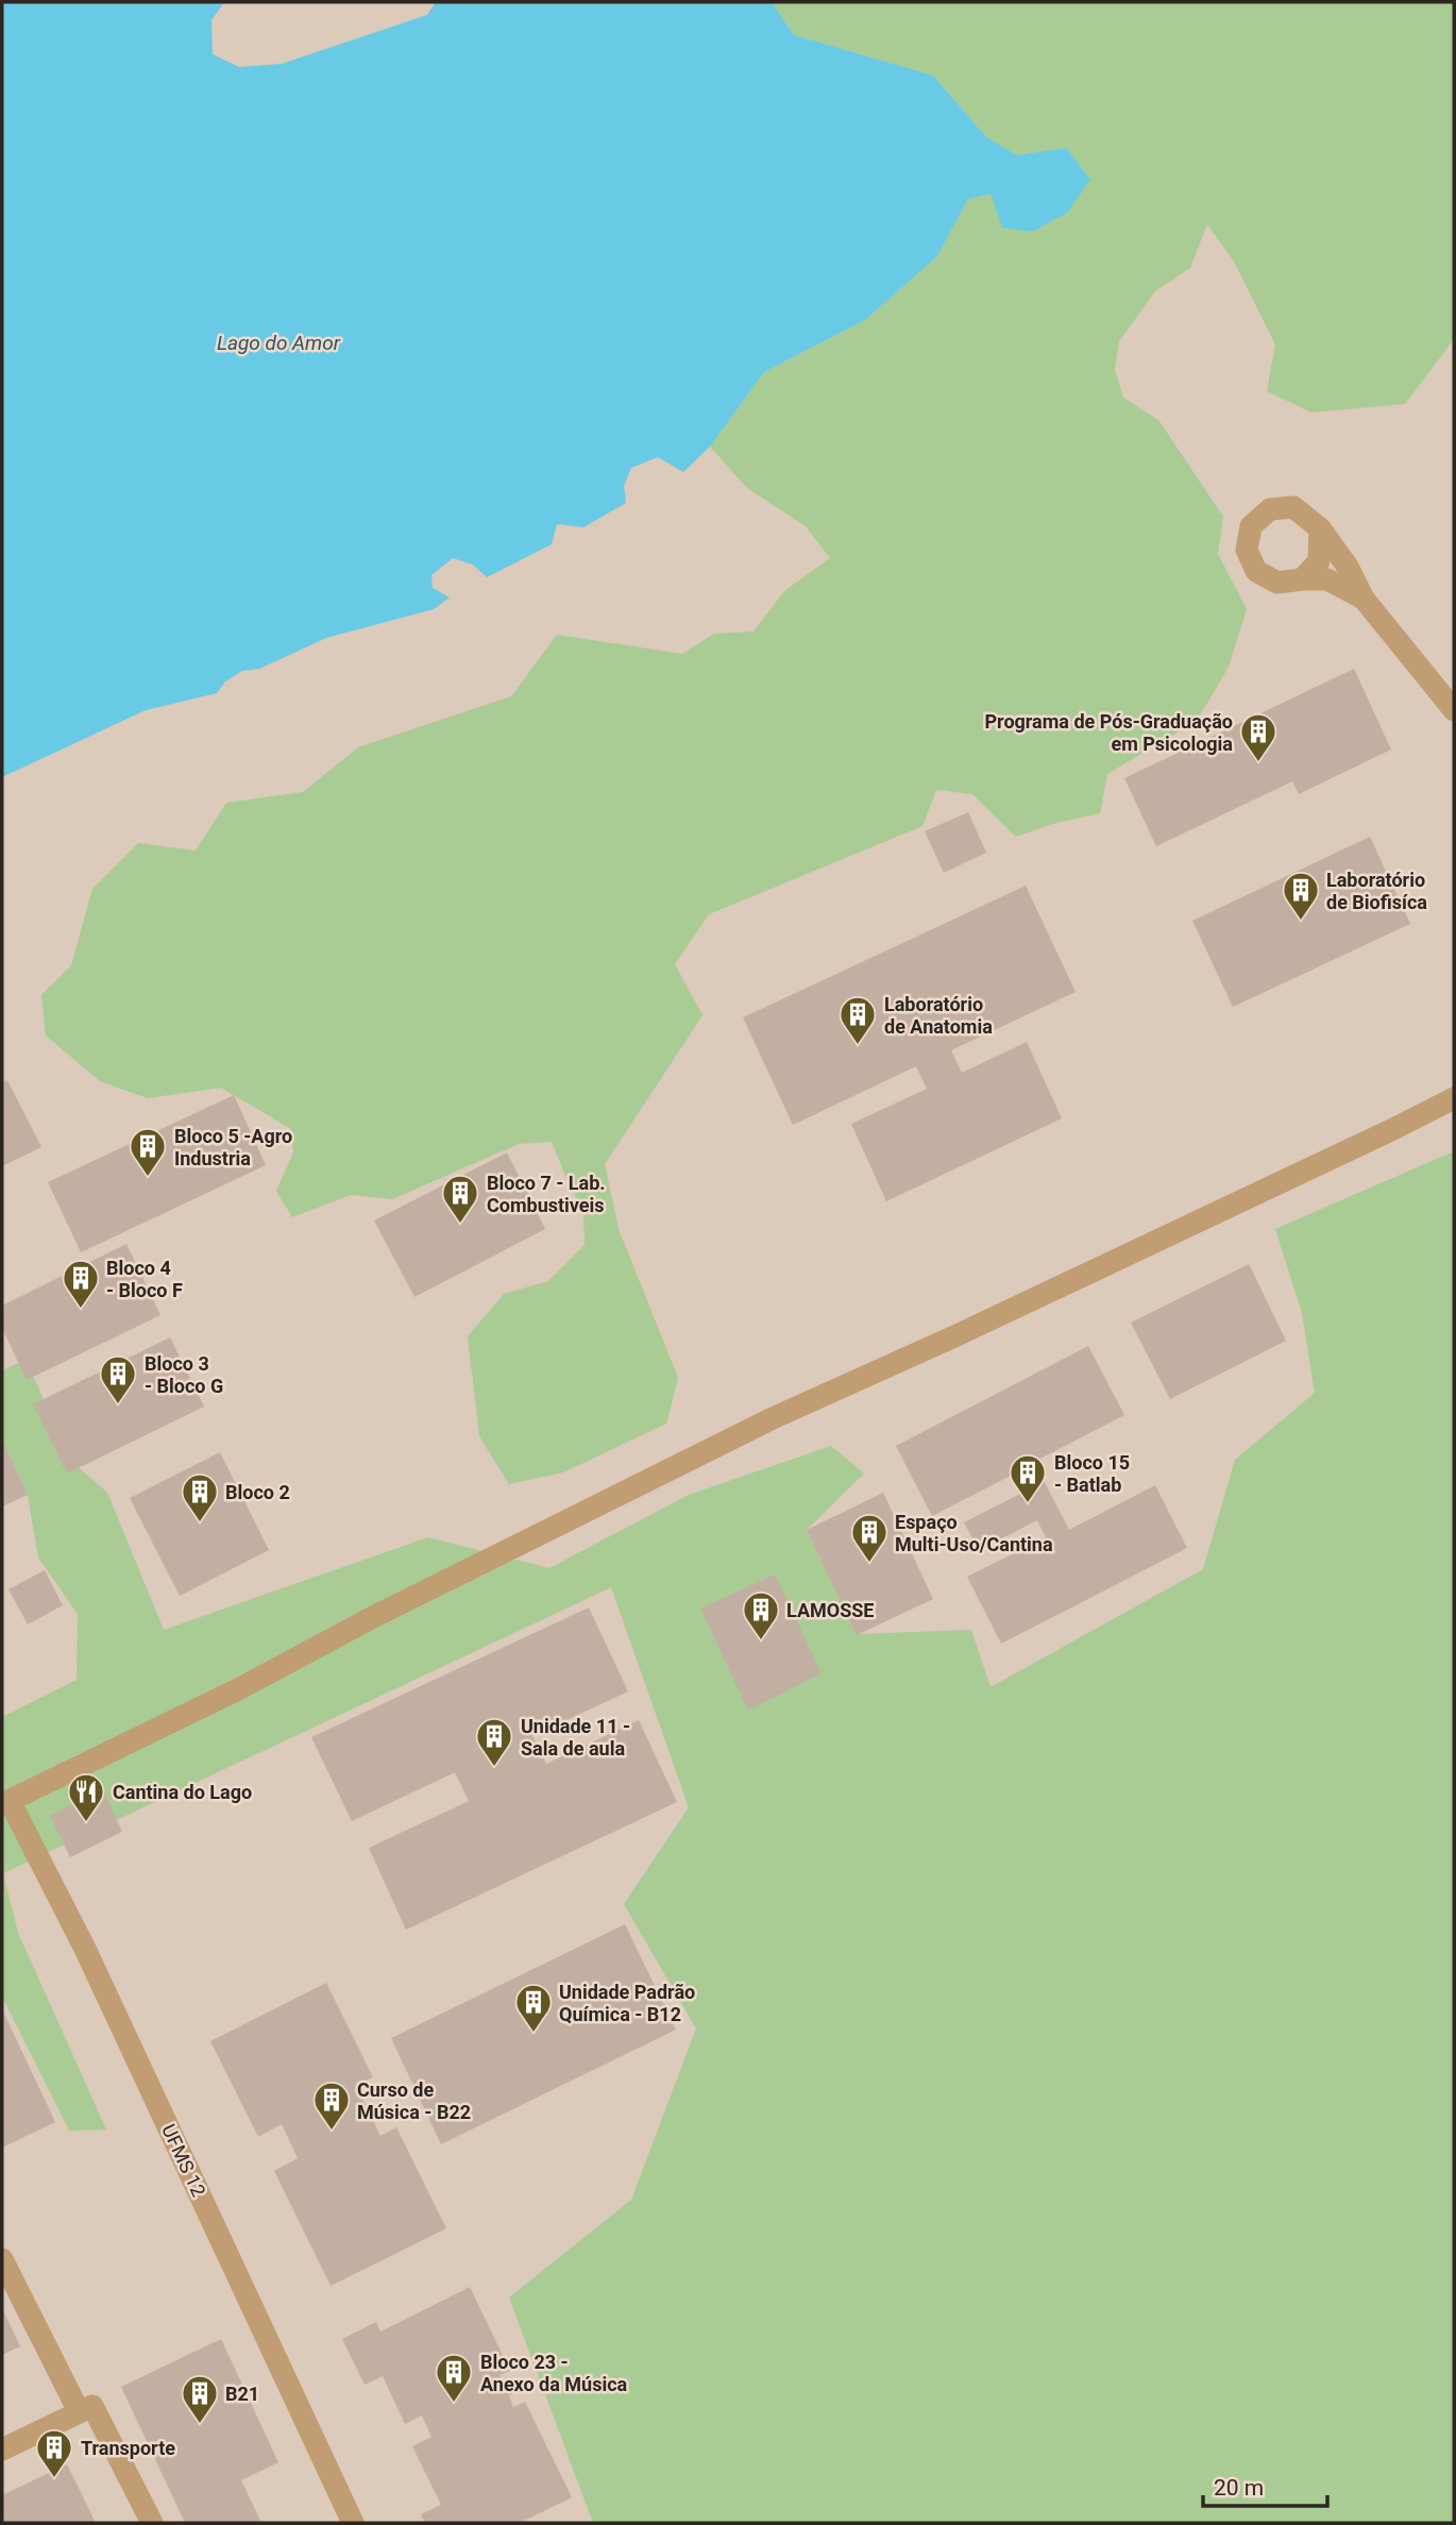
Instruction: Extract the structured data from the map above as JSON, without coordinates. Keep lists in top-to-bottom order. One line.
{"streets":{"lane":["UFMS 12"]},"water":["Lago do Amor"],"places":{"building":["Programa de Pós-Graduação em Psicologia","Laboratório de Biofisíca","Laboratório de Anatomia","Bloco 5 -Agro Industria","Bloco 7 - Lab. Combustiveis","Bloco 4 - Bloco F","Bloco 3 - Bloco G","Bloco 15 - Batlab","Bloco 2","Espaço Multi-Uso/Cantina","LAMOSSE","Unidade 11 - Sala de aula","Unidade Padrão Química - B12","Curso de Música - B22","Bloco 23 - Anexo da Música","B21","Transporte"],"restaurant":["Cantina do Lago"]},"scale_bar":"20 m"}
